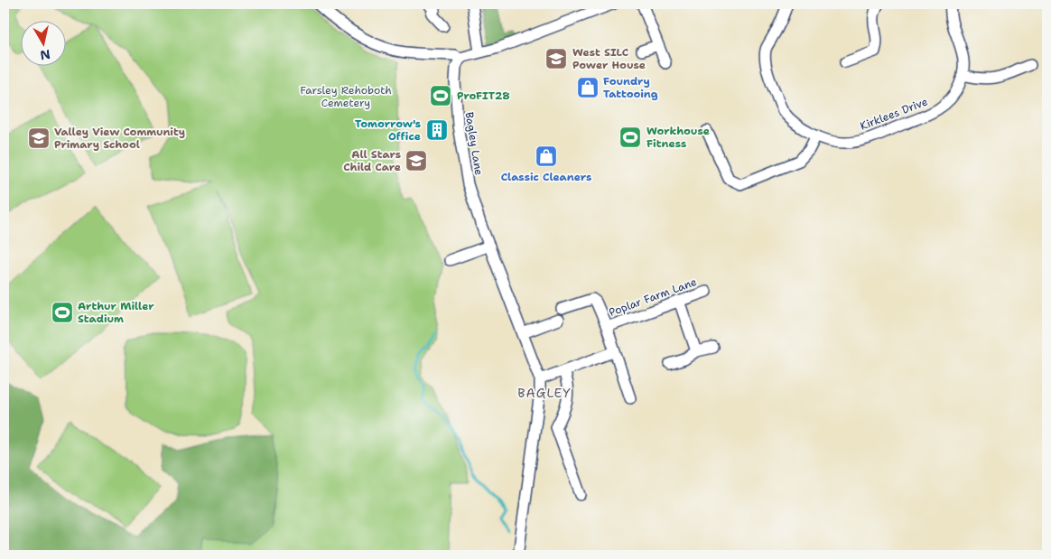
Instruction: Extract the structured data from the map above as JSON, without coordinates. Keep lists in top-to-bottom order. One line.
{"streets":{"street":["Kirklees Drive","Bagley Lane","Poplar Farm Lane"]},"districts":["BAGLEY"],"parks":["Farsley Rehoboth Cemetery"],"places":{"school or university":["West SILC Power House","Valley View Community Primary School","All Stars Child Care"],"shop":["Foundry Tattooing","Classic Cleaners"],"sports":["ProFIT28","Workhouse Fitness","Arthur Miller Stadium"],"building":["Tomorrow's Office"]},"north":"bottom"}
